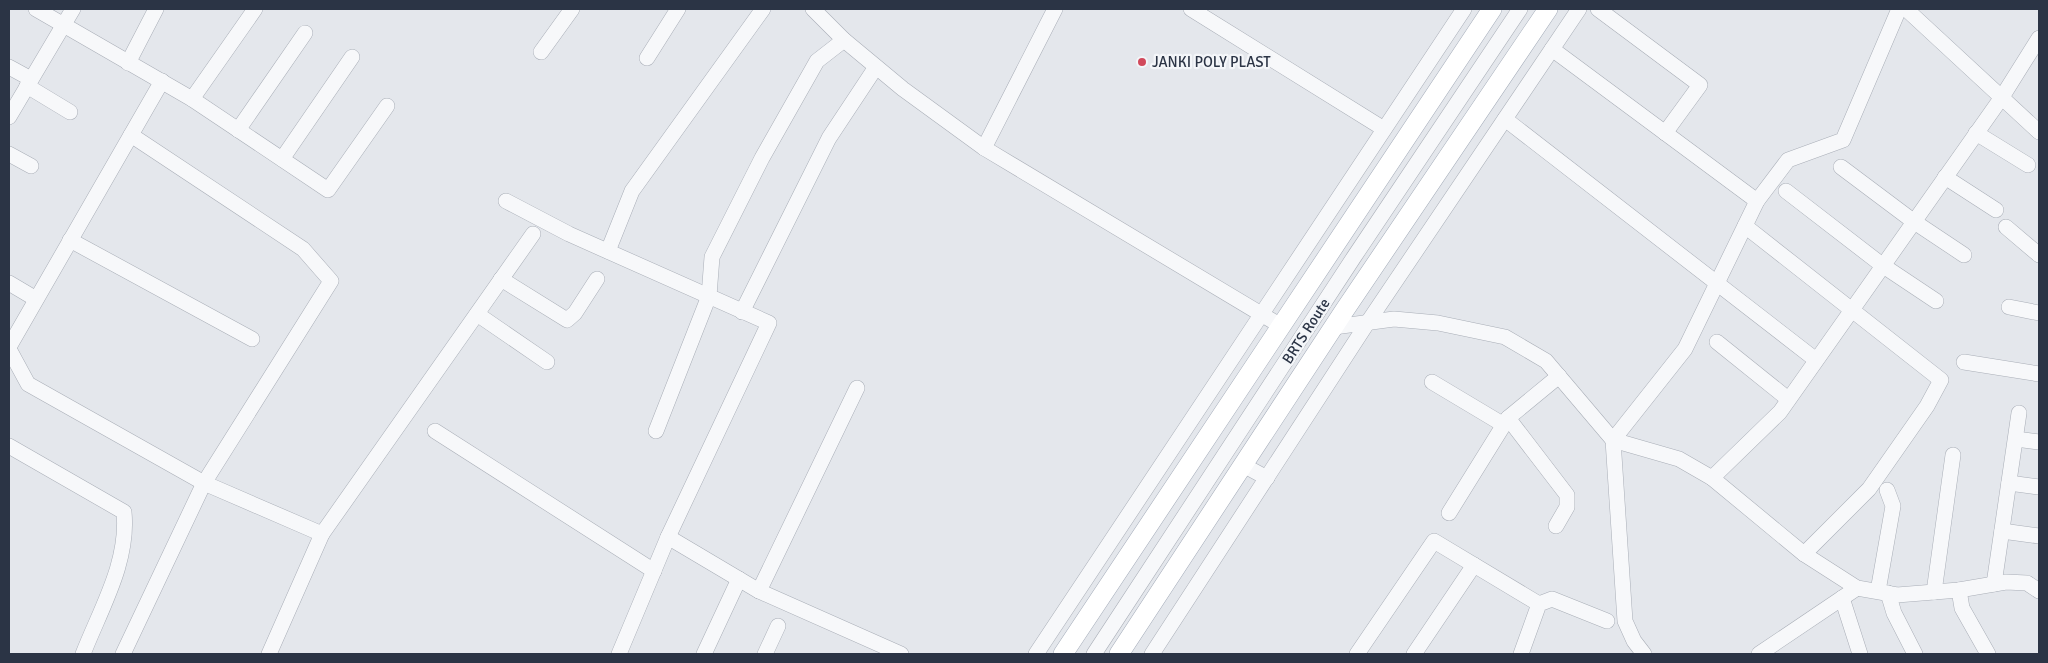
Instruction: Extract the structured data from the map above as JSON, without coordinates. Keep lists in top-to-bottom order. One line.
{"streets":{"street":["BRTS Route"]},"places":["JANKI POLY PLAST"]}
